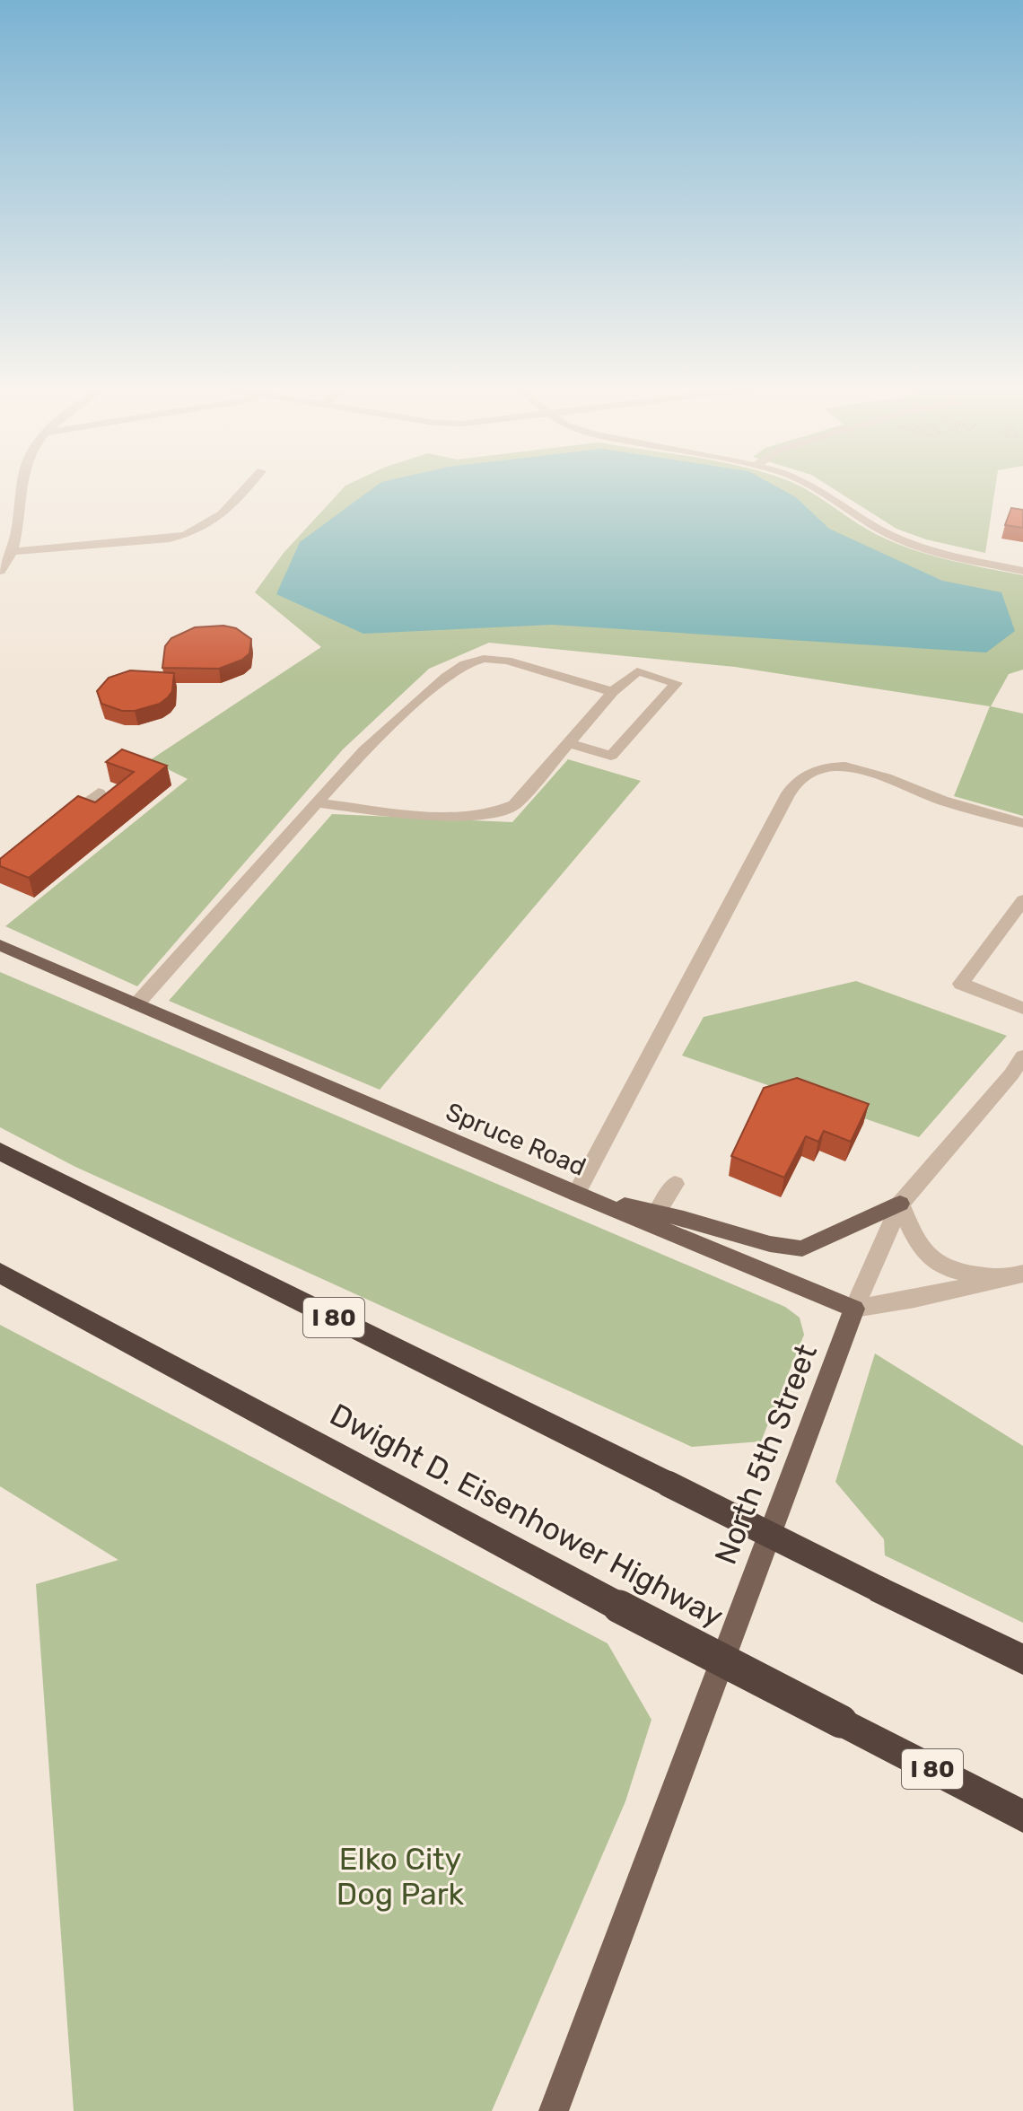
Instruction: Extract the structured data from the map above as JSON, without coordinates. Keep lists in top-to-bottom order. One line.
{"streets":{"highway":["I 80","Dwight D. Eisenhower Highway"],"main road":["Spruce Road","North 5th Street"]},"crossings":[["Spruce Road","North 5th Street"]],"parks":["Elko City Dog Park"]}
